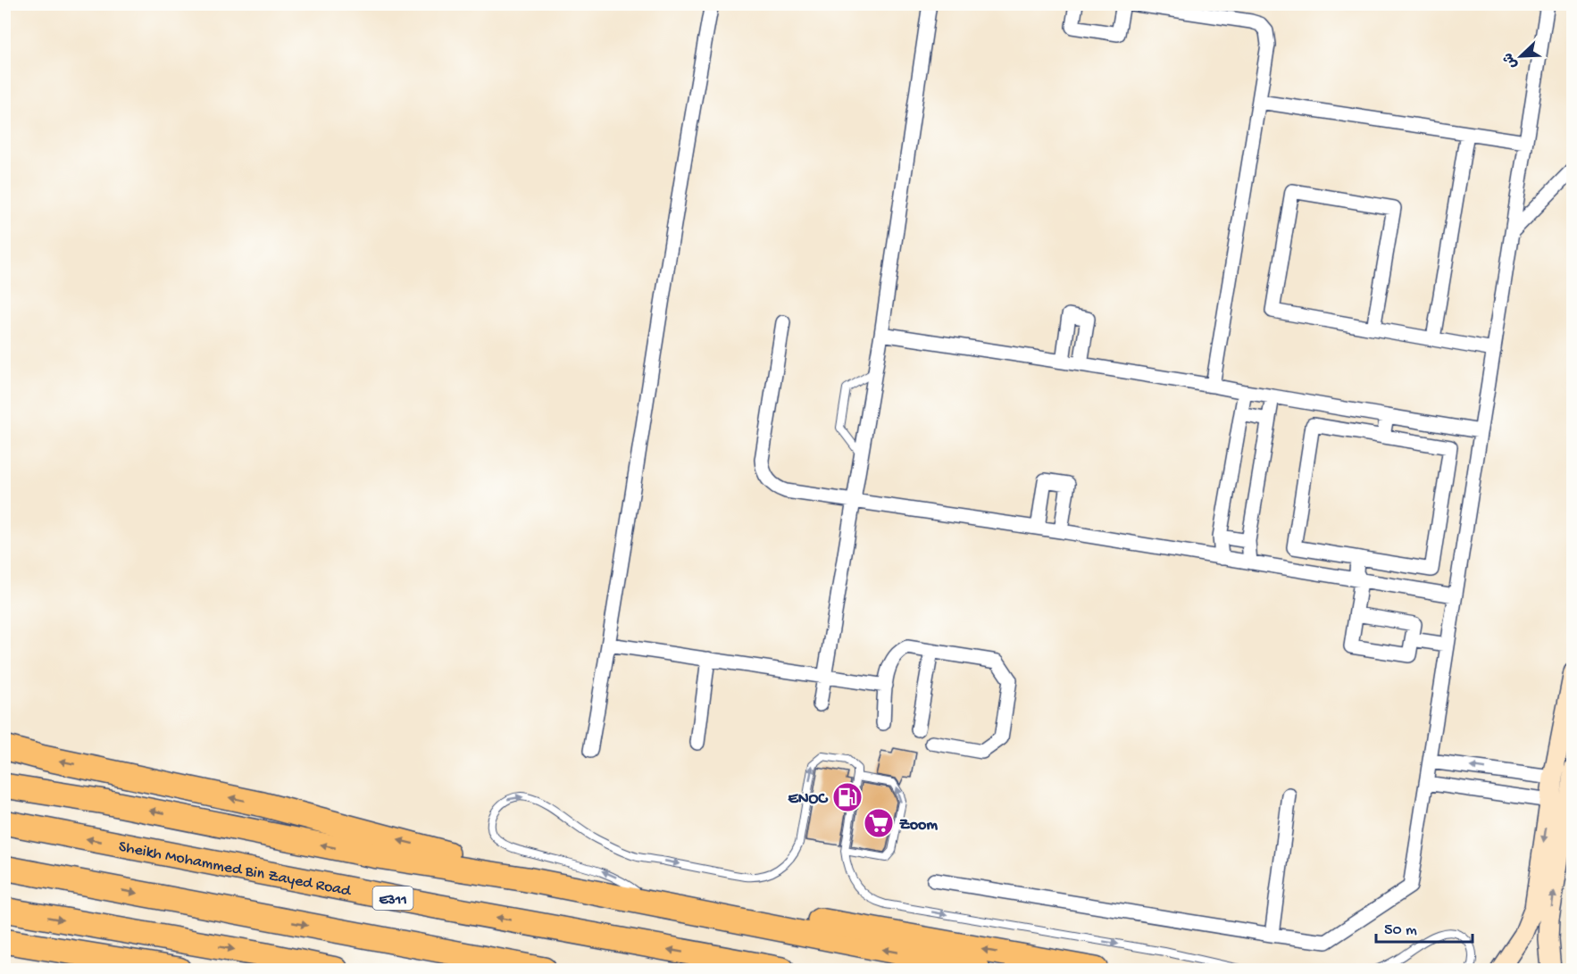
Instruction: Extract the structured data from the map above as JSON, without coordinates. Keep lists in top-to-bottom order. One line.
{"streets":{"highway":["Sheikh Mohammed Bin Zayed Road","E311"]},"places":{"fuel station":["ENOC"],"supermarket":["Zoom"]},"scale_bar":"50 m","north":"bottom left"}
